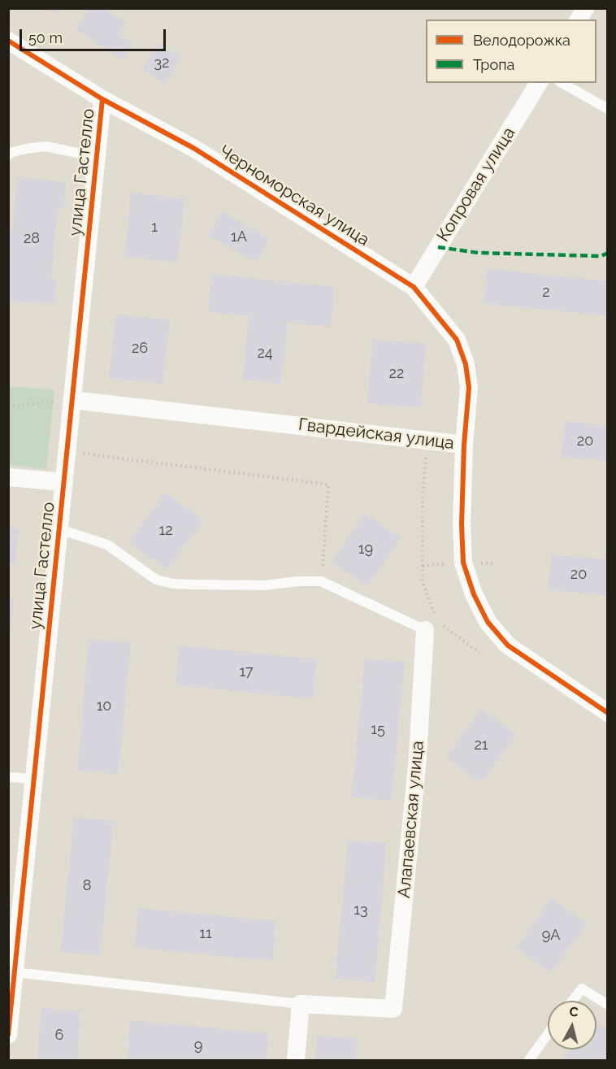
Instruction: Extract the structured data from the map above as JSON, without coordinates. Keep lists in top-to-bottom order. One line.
{"streets":{"street":["улица Гастелло","Копровая улица","Черноморская улица","Гвардейская улица","Алапаевская улица"]},"crossings":[["улица Гастелло","Черноморская улица"],["улица Гастелло","Гвардейская улица"],["Копровая улица","Черноморская улица"],["Черноморская улица","Гвардейская улица"]],"house_numbers":["32","1","1А","28","2","26","24","22","20","12","19","20","17","10","15","21","8","13","11","9А","6","9"],"legend":["Велодорожка","Тропа"],"scale_bar":"50 m","north":"top"}
